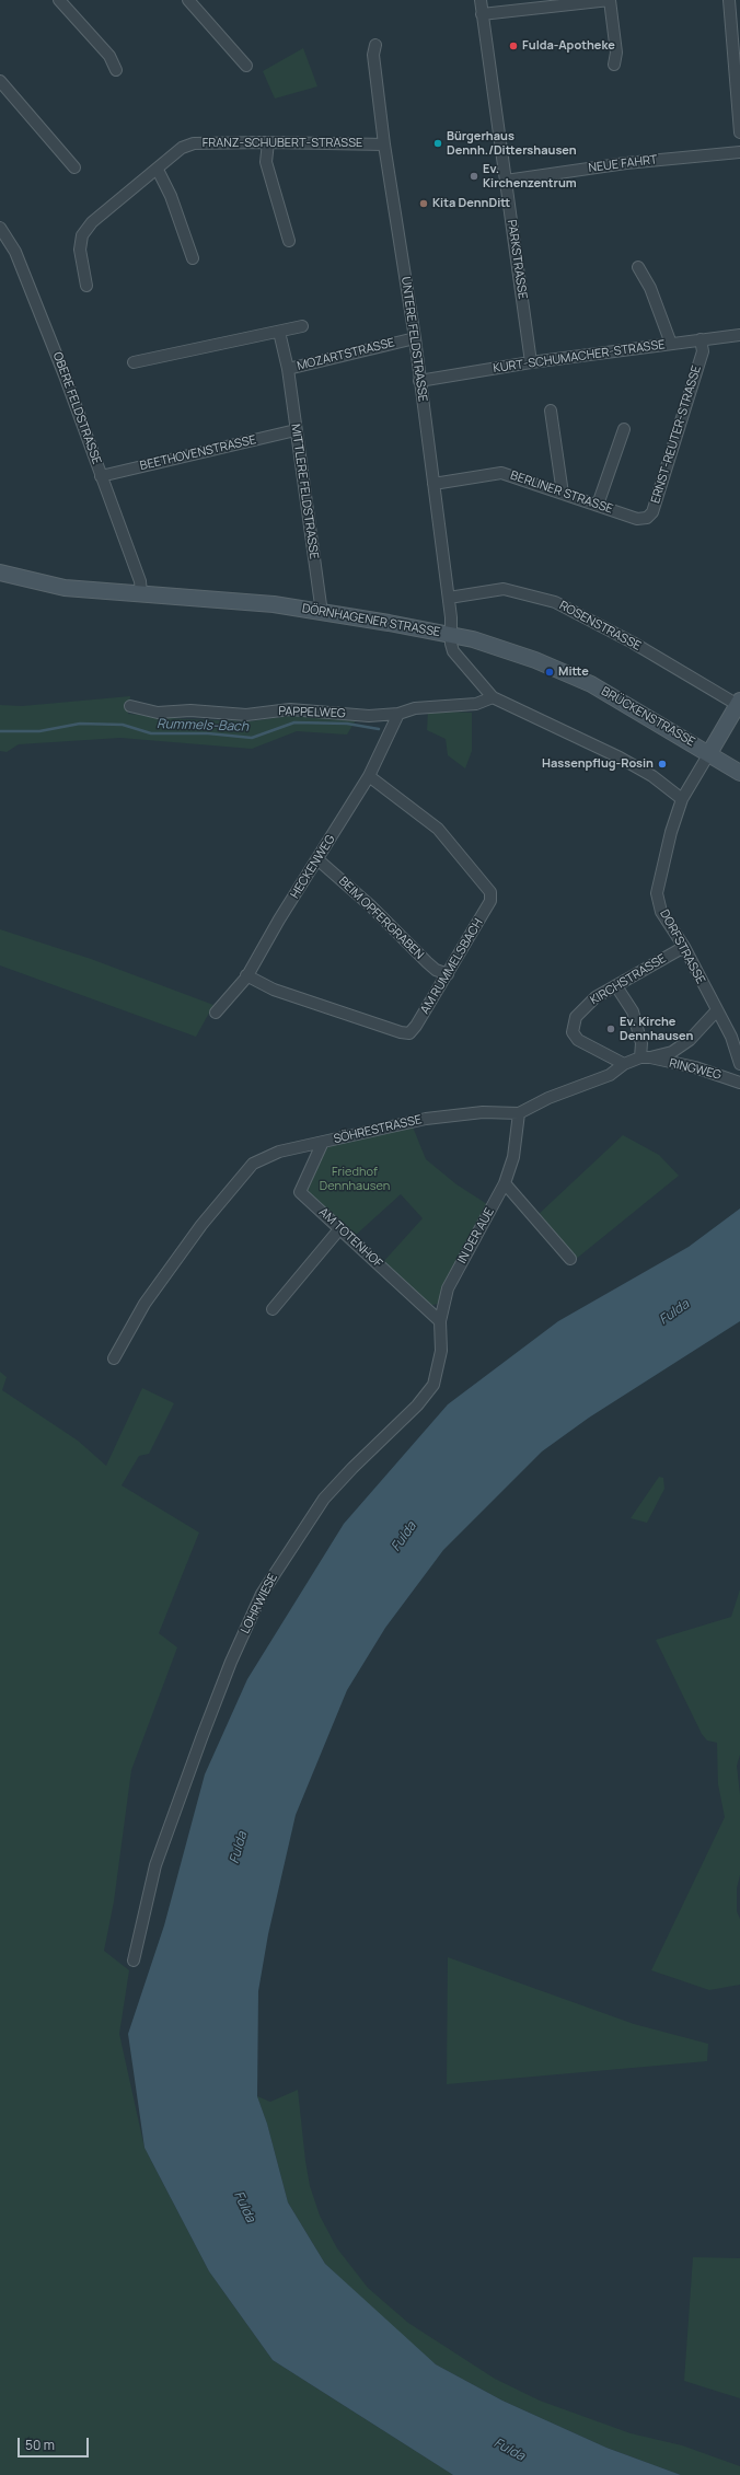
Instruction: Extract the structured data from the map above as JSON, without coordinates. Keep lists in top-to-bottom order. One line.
{"streets":{"street":["FRANZ-SCHUBERT-STRASSE","NEUE FAHRT","PARKSTRASSE","UNTERE FELDSTRASSE","MOZARTSTRASSE","KURT-SCHUMACHER-STRASSE","OBERE FELDSTRASSE","ERNST-REUTER-STRASSE","BEETHOVENSTRASSE","MITTLERE FELDSTRASSE","BERLINER STRASSE","DÖRNHAGENER STRASSE","ROSENSTRASSE","PAPPELWEG","BRÜCKENSTRASSE","HECKENWEG","BEIM OPFERGRABEN","DORFSTRASSE","AM RUMMELSBACH","KIRCHSTRASSE","RINGWEG","SÖHRESTRASSE","IN DER AUE","AM TOTENHOF","LOHRWIESE"]},"crossings":[["FRANZ-SCHUBERT-STRASSE","UNTERE FELDSTRASSE"],["NEUE FAHRT","PARKSTRASSE"],["PARKSTRASSE","KURT-SCHUMACHER-STRASSE"],["UNTERE FELDSTRASSE","MOZARTSTRASSE"],["UNTERE FELDSTRASSE","KURT-SCHUMACHER-STRASSE"],["UNTERE FELDSTRASSE","BERLINER STRASSE"],["UNTERE FELDSTRASSE","DÖRNHAGENER STRASSE"],["UNTERE FELDSTRASSE","ROSENSTRASSE"],["UNTERE FELDSTRASSE","BRÜCKENSTRASSE"],["MOZARTSTRASSE","MITTLERE FELDSTRASSE"],["KURT-SCHUMACHER-STRASSE","ERNST-REUTER-STRASSE"],["OBERE FELDSTRASSE","BEETHOVENSTRASSE"],["OBERE FELDSTRASSE","DÖRNHAGENER STRASSE"],["ERNST-REUTER-STRASSE","BERLINER STRASSE"],["BEETHOVENSTRASSE","MITTLERE FELDSTRASSE"],["MITTLERE FELDSTRASSE","DÖRNHAGENER STRASSE"],["DÖRNHAGENER STRASSE","PAPPELWEG"],["DÖRNHAGENER STRASSE","BRÜCKENSTRASSE"],["DÖRNHAGENER STRASSE","DORFSTRASSE"],["PAPPELWEG","HECKENWEG"],["BRÜCKENSTRASSE","DORFSTRASSE"],["HECKENWEG","BEIM OPFERGRABEN"],["HECKENWEG","AM RUMMELSBACH"],["BEIM OPFERGRABEN","AM RUMMELSBACH"],["DORFSTRASSE","KIRCHSTRASSE"],["DORFSTRASSE","SÖHRESTRASSE"],["KIRCHSTRASSE","SÖHRESTRASSE"],["RINGWEG","SÖHRESTRASSE"],["SÖHRESTRASSE","IN DER AUE"],["SÖHRESTRASSE","AM TOTENHOF"],["IN DER AUE","LOHRWIESE"],["AM TOTENHOF","LOHRWIESE"]],"water":["Rummels-Bach","Fulda"],"parks":["Friedhof Dennhausen"],"places":["Fulda-Apotheke","Bürgerhaus Dennh./Dittershausen","Ev. Kirchenzentrum","Kita DennDitt","Mitte","Hassenpflug-Rosin","Ev. Kirche Dennhausen"],"scale_bar":"50 m"}
